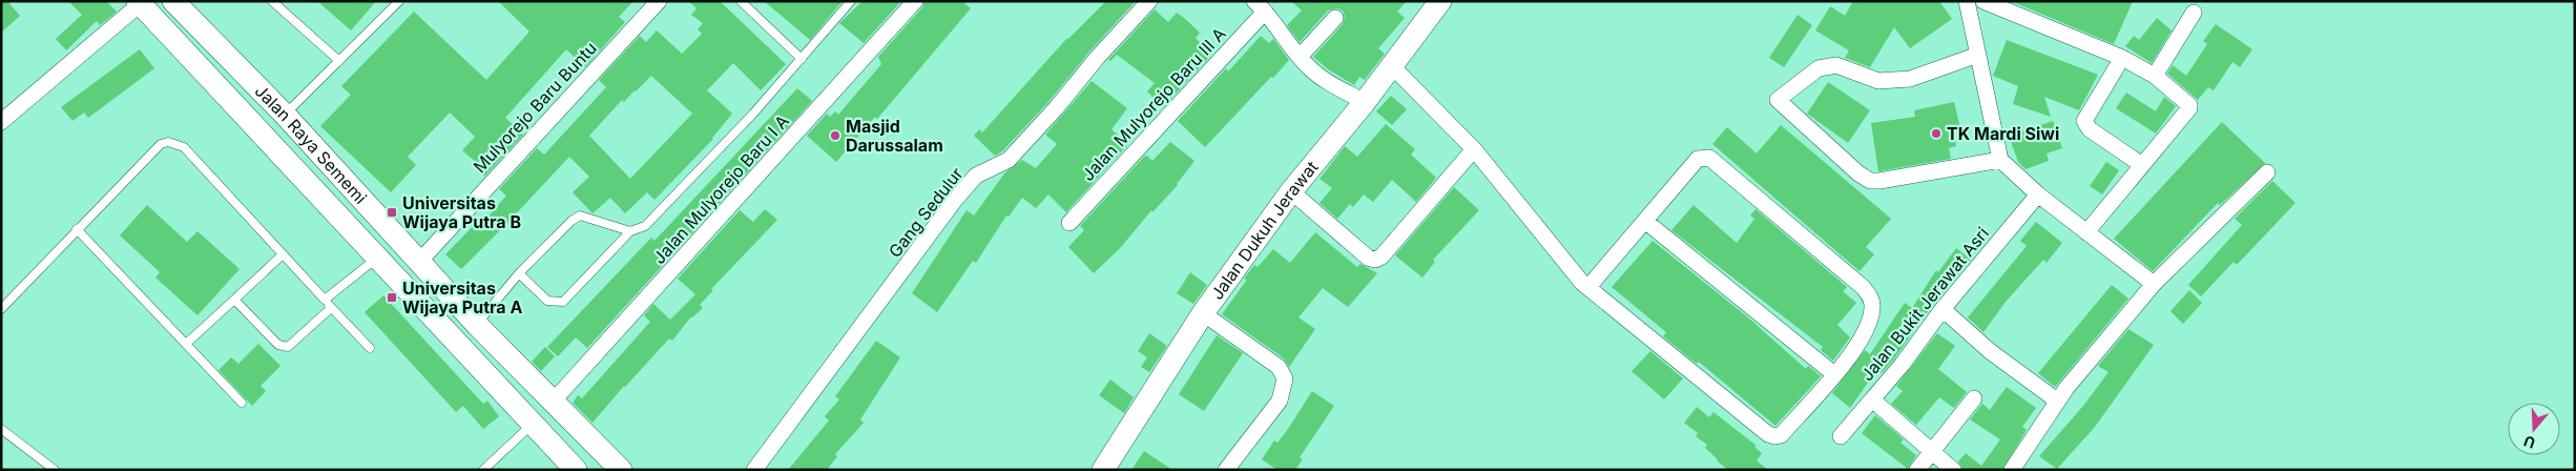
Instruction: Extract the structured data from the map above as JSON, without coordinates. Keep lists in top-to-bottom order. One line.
{"streets":{"main road":["Jalan Raya Sememi","Jalan Dukuh Jerawat"],"street":["Jalan Mulyorejo Baru III A","Mulyorejo Baru Buntu","Jalan Mulyorejo Baru I A","Gang Sedulur","Jalan Bukit Jerawat Asri"]},"crossings":[["Mulyorejo Baru Buntu","Jalan Raya Sememi"],["Jalan Raya Sememi","Jalan Mulyorejo Baru I A"]],"places":{"other":["TK Mardi Siwi","Masjid Darussalam"],"transit":["Universitas Wijaya Putra B","Universitas Wijaya Putra A"]},"north":"bottom"}
